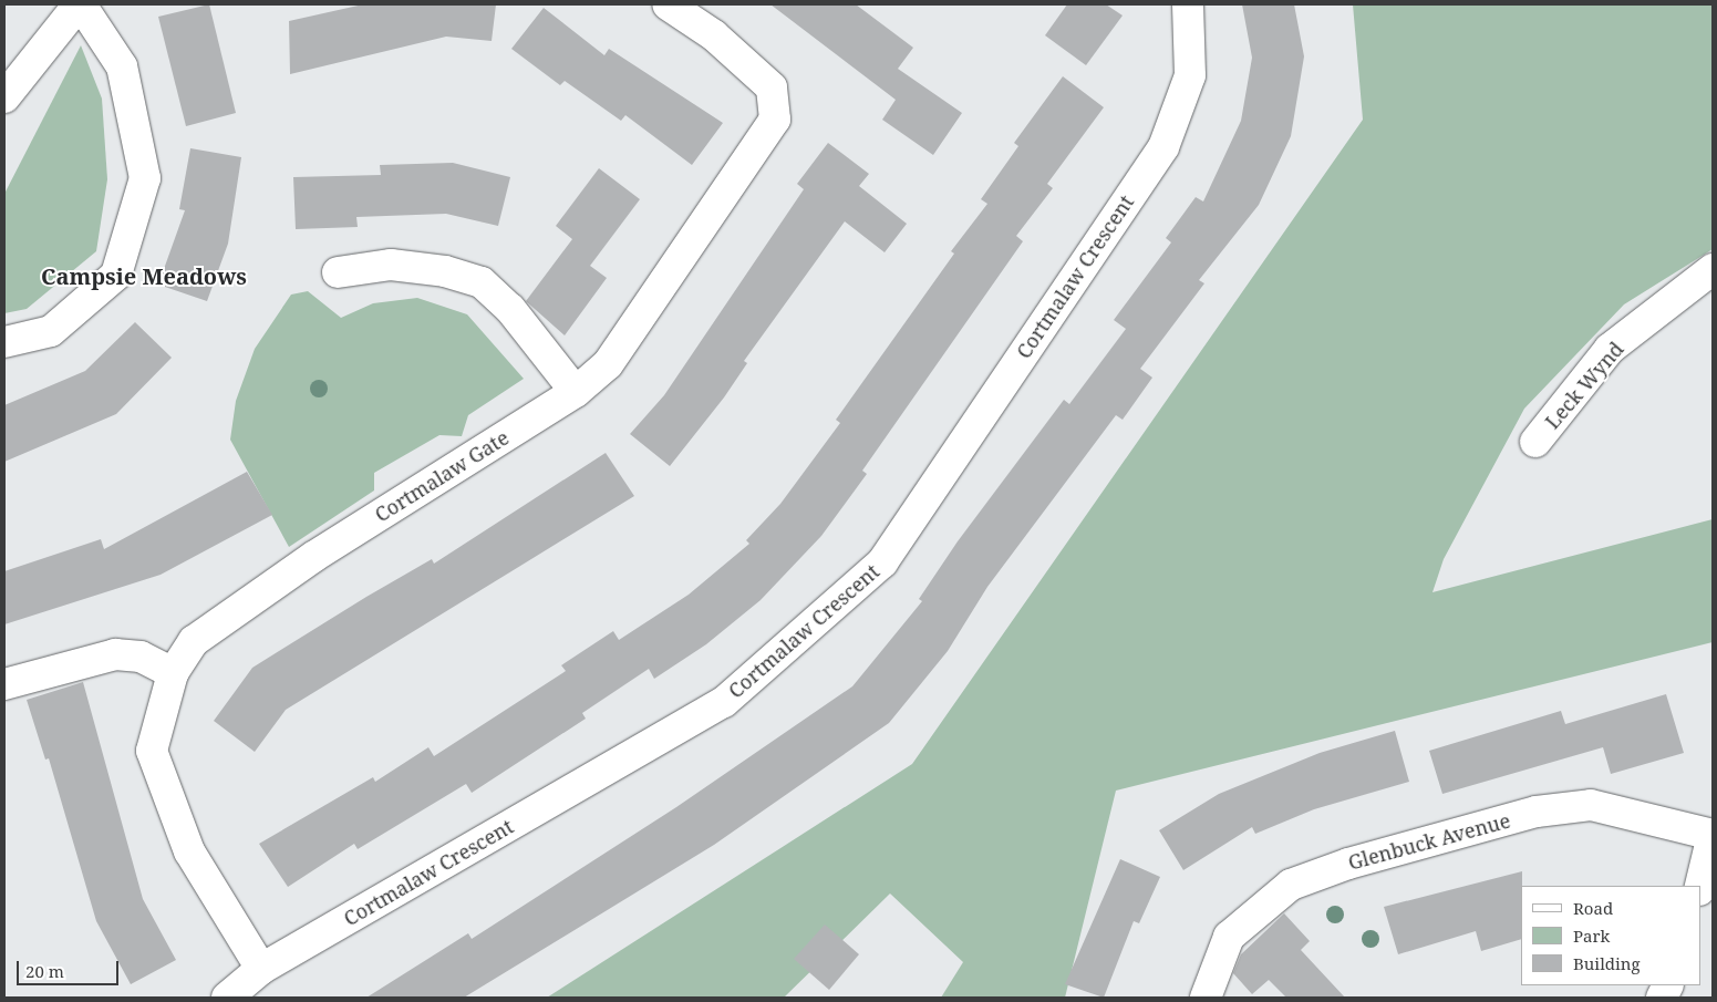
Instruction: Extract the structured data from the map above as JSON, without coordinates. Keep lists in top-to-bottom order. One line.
{"streets":{"street":["Cortmalaw Crescent","Leck Wynd","Cortmalaw Gate","Glenbuck Avenue"]},"crossings":[["Cortmalaw Crescent","Cortmalaw Gate"]],"districts":["Campsie Meadows"],"legend":["Road","Park","Building"],"scale_bar":"20 m"}
